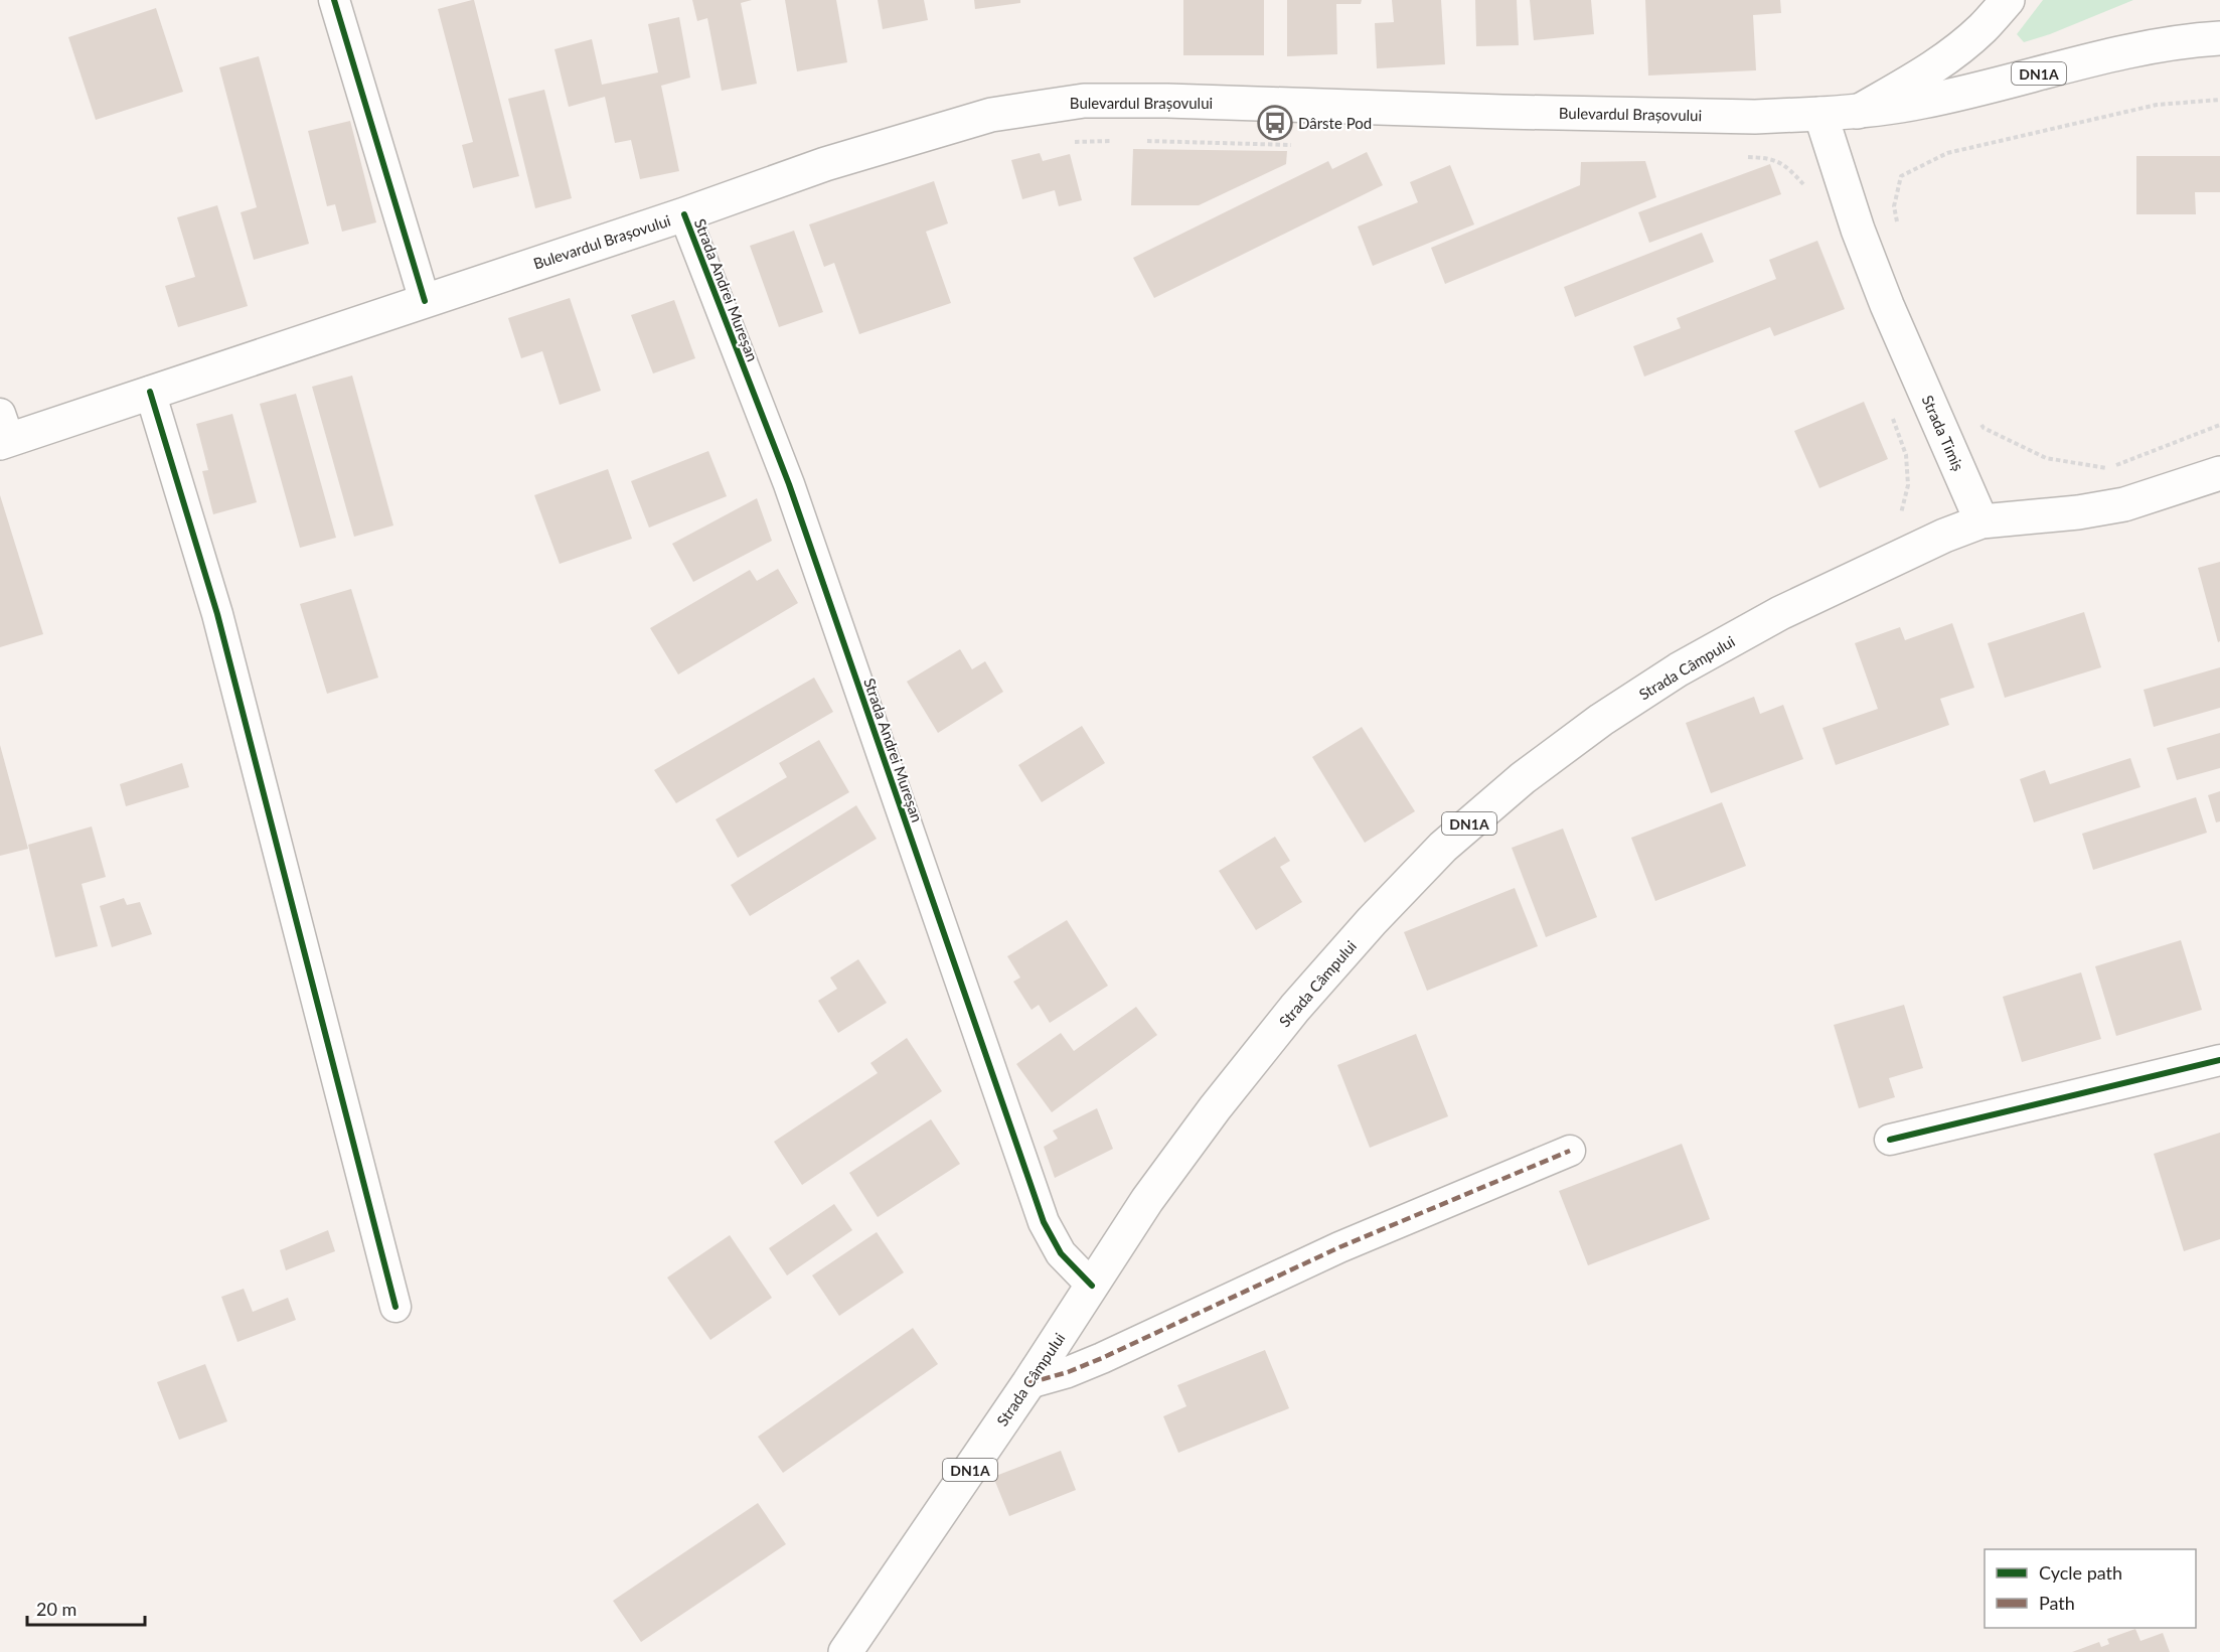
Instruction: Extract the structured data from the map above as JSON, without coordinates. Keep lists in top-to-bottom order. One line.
{"streets":{"main road":["DN1A","Bulevardul Brașovului","Strada Timiș","Strada Câmpului"],"street":["Strada Andrei Mureșan"]},"crossings":[["DN1A","Bulevardul Brașovului"],["DN1A","Strada Timiș"],["DN1A","Strada Câmpului"],["Bulevardul Brașovului","Strada Andrei Mureșan"],["Bulevardul Brașovului","Strada Timiș"],["Strada Andrei Mureșan","Strada Câmpului"],["Strada Timiș","Strada Câmpului"]],"places":{"bus stop":["Dârste Pod"]},"legend":["Cycle path","Path"],"scale_bar":"20 m"}
